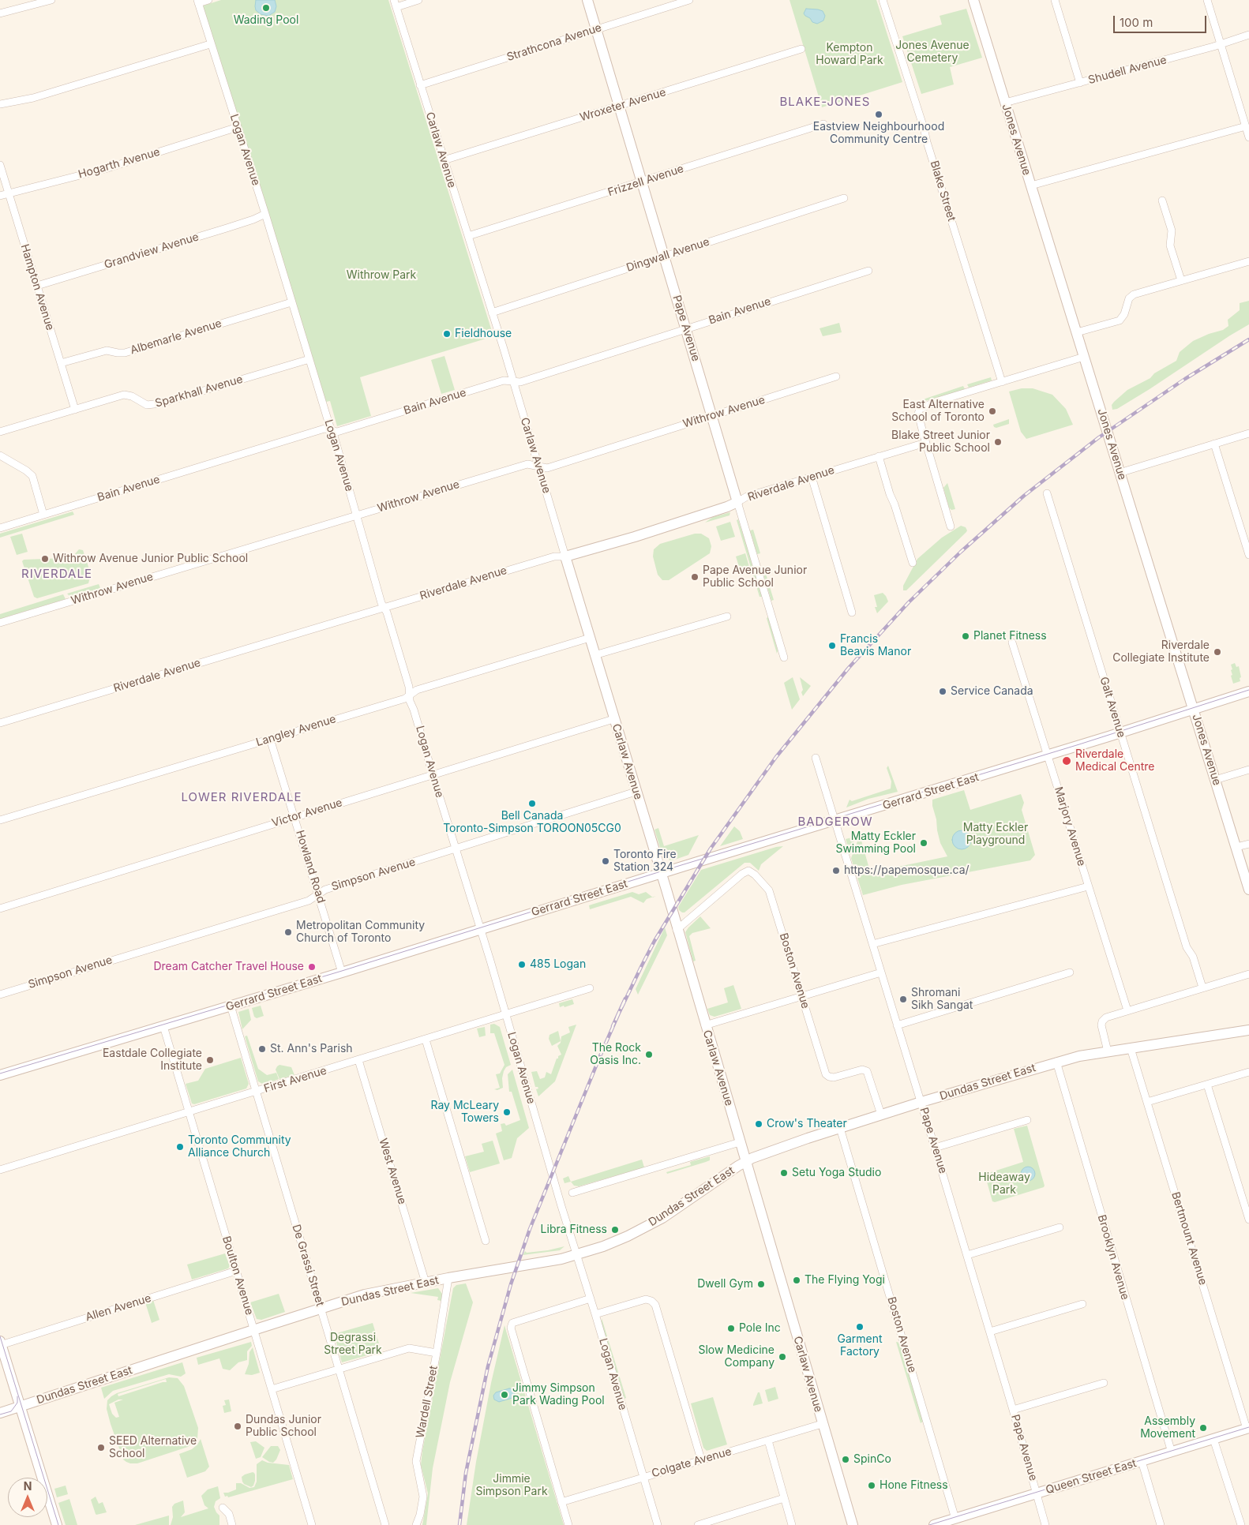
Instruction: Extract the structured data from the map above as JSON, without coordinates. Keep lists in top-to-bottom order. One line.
{"streets":{"main road":["Jones Avenue","Carlaw Avenue","Pape Avenue","Riverdale Avenue","Gerrard Street East","Dundas Street East","Queen Street East"],"street":["Strathcona Avenue","Shudell Avenue","Wroxeter Avenue","Logan Avenue","Hogarth Avenue","Frizzell Avenue","Blake Street","Grandview Avenue","Dingwall Avenue","Hampton Avenue","Bain Avenue","Albemarle Avenue","Sparkhall Avenue","Withrow Avenue","Galt Avenue","Langley Avenue","Victor Avenue","Marjory Avenue","Howland Road","Simpson Avenue","Boston Avenue","First Avenue","West Avenue","Bertmount Avenue","Brooklyn Avenue","De Grassi Street","Boulton Avenue","Allen Avenue","Wardell Street","Colgate Avenue"]},"crossings":[["Strathcona Avenue","Carlaw Avenue"],["Strathcona Avenue","Pape Avenue"],["Shudell Avenue","Jones Avenue"],["Wroxeter Avenue","Carlaw Avenue"],["Wroxeter Avenue","Pape Avenue"],["Jones Avenue","Gerrard Street East"],["Logan Avenue","Hogarth Avenue"],["Logan Avenue","Grandview Avenue"],["Logan Avenue","Bain Avenue"],["Logan Avenue","Albemarle Avenue"],["Logan Avenue","Sparkhall Avenue"],["Logan Avenue","Withrow Avenue"],["Logan Avenue","Riverdale Avenue"],["Logan Avenue","Langley Avenue"],["Logan Avenue","Gerrard Street East"],["Logan Avenue","Victor Avenue"],["Logan Avenue","Simpson Avenue"],["Logan Avenue","First Avenue"],["Logan Avenue","Dundas Street East"],["Logan Avenue","Colgate Avenue"],["Carlaw Avenue","Frizzell Avenue"],["Carlaw Avenue","Dingwall Avenue"],["Carlaw Avenue","Bain Avenue"],["Carlaw Avenue","Withrow Avenue"],["Carlaw Avenue","Riverdale Avenue"],["Carlaw Avenue","Langley Avenue"],["Carlaw Avenue","Gerrard Street East"],["Carlaw Avenue","Victor Avenue"],["Carlaw Avenue","Simpson Avenue"],["Carlaw Avenue","Boston Avenue"],["Carlaw Avenue","Dundas Street East"],["Carlaw Avenue","Colgate Avenue"],["Hogarth Avenue","Hampton Avenue"],["Frizzell Avenue","Pape Avenue"],["Grandview Avenue","Hampton Avenue"],["Dingwall Avenue","Pape Avenue"],["Hampton Avenue","Albemarle Avenue"],["Hampton Avenue","Sparkhall Avenue"],["Bain Avenue","Pape Avenue"],["Pape Avenue","Withrow Avenue"],["Pape Avenue","Riverdale Avenue"],["Pape Avenue","Gerrard Street East"],["Pape Avenue","Dundas Street East"],["Pape Avenue","Queen Street East"],["Galt Avenue","Gerrard Street East"],["Langley Avenue","Howland Road"],["Gerrard Street East","Marjory Avenue"],["Gerrard Street East","Howland Road"],["Gerrard Street East","De Grassi Street"],["Gerrard Street East","Boulton Avenue"],["Victor Avenue","Howland Road"],["Howland Road","Simpson Avenue"],["Boston Avenue","Dundas Street East"],["Boston Avenue","Queen Street East"],["First Avenue","West Avenue"],["First Avenue","De Grassi Street"],["First Avenue","Boulton Avenue"],["Dundas Street East","West Avenue"],["Dundas Street East","Bertmount Avenue"],["Dundas Street East","Brooklyn Avenue"],["Dundas Street East","De Grassi Street"],["Dundas Street East","Boulton Avenue"],["Dundas Street East","Wardell Street"],["Bertmount Avenue","Queen Street East"],["Brooklyn Avenue","Queen Street East"],["Boulton Avenue","Allen Avenue"]],"districts":["BLAKE-JONES","RIVERDALE","LOWER RIVERDALE","BADGEROW"],"parks":["Jones Avenue Cemetery","Kempton Howard Park","Withrow Park","Matty Eckler Playground","Hideaway Park","Degrassi Street Park","Jimmie Simpson Park"],"places":["Wading Pool","Eastview Neighbourhood Community Centre","Fieldhouse","East Alternative School of Toronto","Blake Street Junior Public School","Withrow Avenue Junior Public School","Pape Avenue Junior Public School","Planet Fitness","Francis Beavis Manor","Riverdale Collegiate Institute","Service Canada","Riverdale Medical Centre","Bell Canada Toronto-Simpson TOROON05CG0","Matty Eckler Swimming Pool","Toronto Fire Station 324","https://papemosque.ca/","Metropolitan Community Church of Toronto","485 Logan","Dream Catcher Travel House","Shromani Sikh Sangat","St. Ann's Parish","The Rock Oasis Inc.","Eastdale Collegiate Institute","Ray McLeary Towers","Crow's Theater","Toronto Community Alliance Church","Setu Yoga Studio","Libra Fitness","The Flying Yogi","Dwell Gym","Garment Factory","Pole Inc","Slow Medicine Company","Jimmy Simpson Park Wading Pool","Dundas Junior Public School","Assembly Movement","SEED Alternative School","SpinCo","Hone Fitness"],"scale_bar":"100 m","north":"top"}
